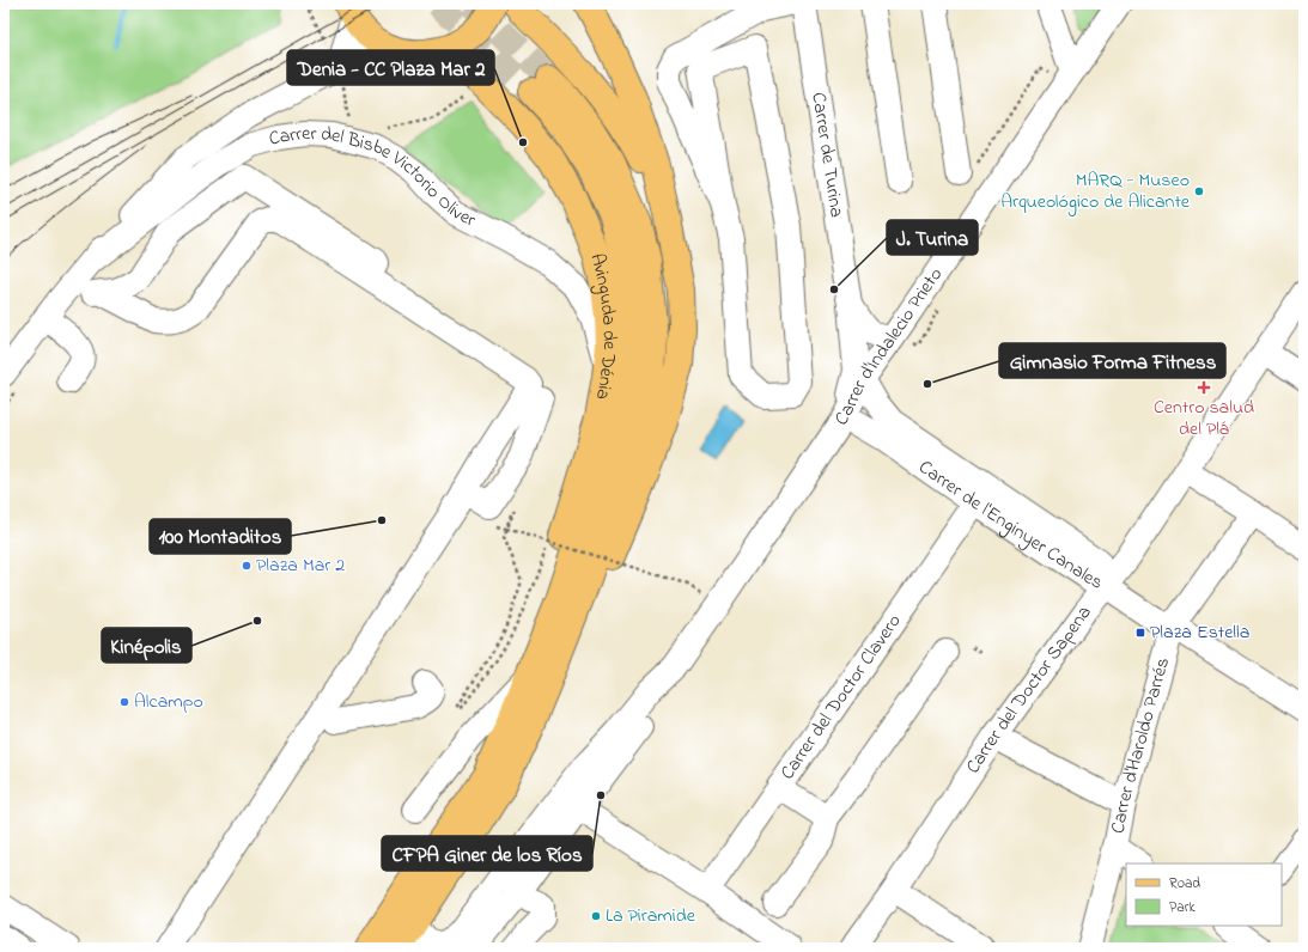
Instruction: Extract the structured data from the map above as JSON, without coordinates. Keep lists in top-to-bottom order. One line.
{"streets":{"main road":["Avinguda de Dénia"],"street":["Carrer de Turina","Carrer del Bisbe Victorio Oliver","Carrer d'Indalecio Prieto","Carrer de l'Enginyer Canales","Carrer del Doctor Sapena","Carrer del Doctor Clavero","Carrer d'Haroldo Parrés"]},"crossings":[["Carrer de Turina","Carrer d'Indalecio Prieto"],["Carrer de Turina","Carrer de l'Enginyer Canales"],["Carrer del Bisbe Victorio Oliver","Avinguda de Dénia"],["Avinguda de Dénia","Carrer d'Indalecio Prieto"],["Carrer d'Indalecio Prieto","Carrer de l'Enginyer Canales"],["Carrer de l'Enginyer Canales","Carrer del Doctor Sapena"],["Carrer de l'Enginyer Canales","Carrer del Doctor Clavero"]],"places":{"other":["Denia - CC Plaza Mar 2","MARQ - Museo Arqueológico de Alicante","J. Turina","Gimnasio Forma Fitness","100 Montaditos","Plaza Mar 2","Kinépolis","Alcampo","CFPA Giner de los Ríos","La Piramide"],"health":["Centro salud del Plá"],"transit":["Plaza Estella"]},"legend":["Road","Park"]}
